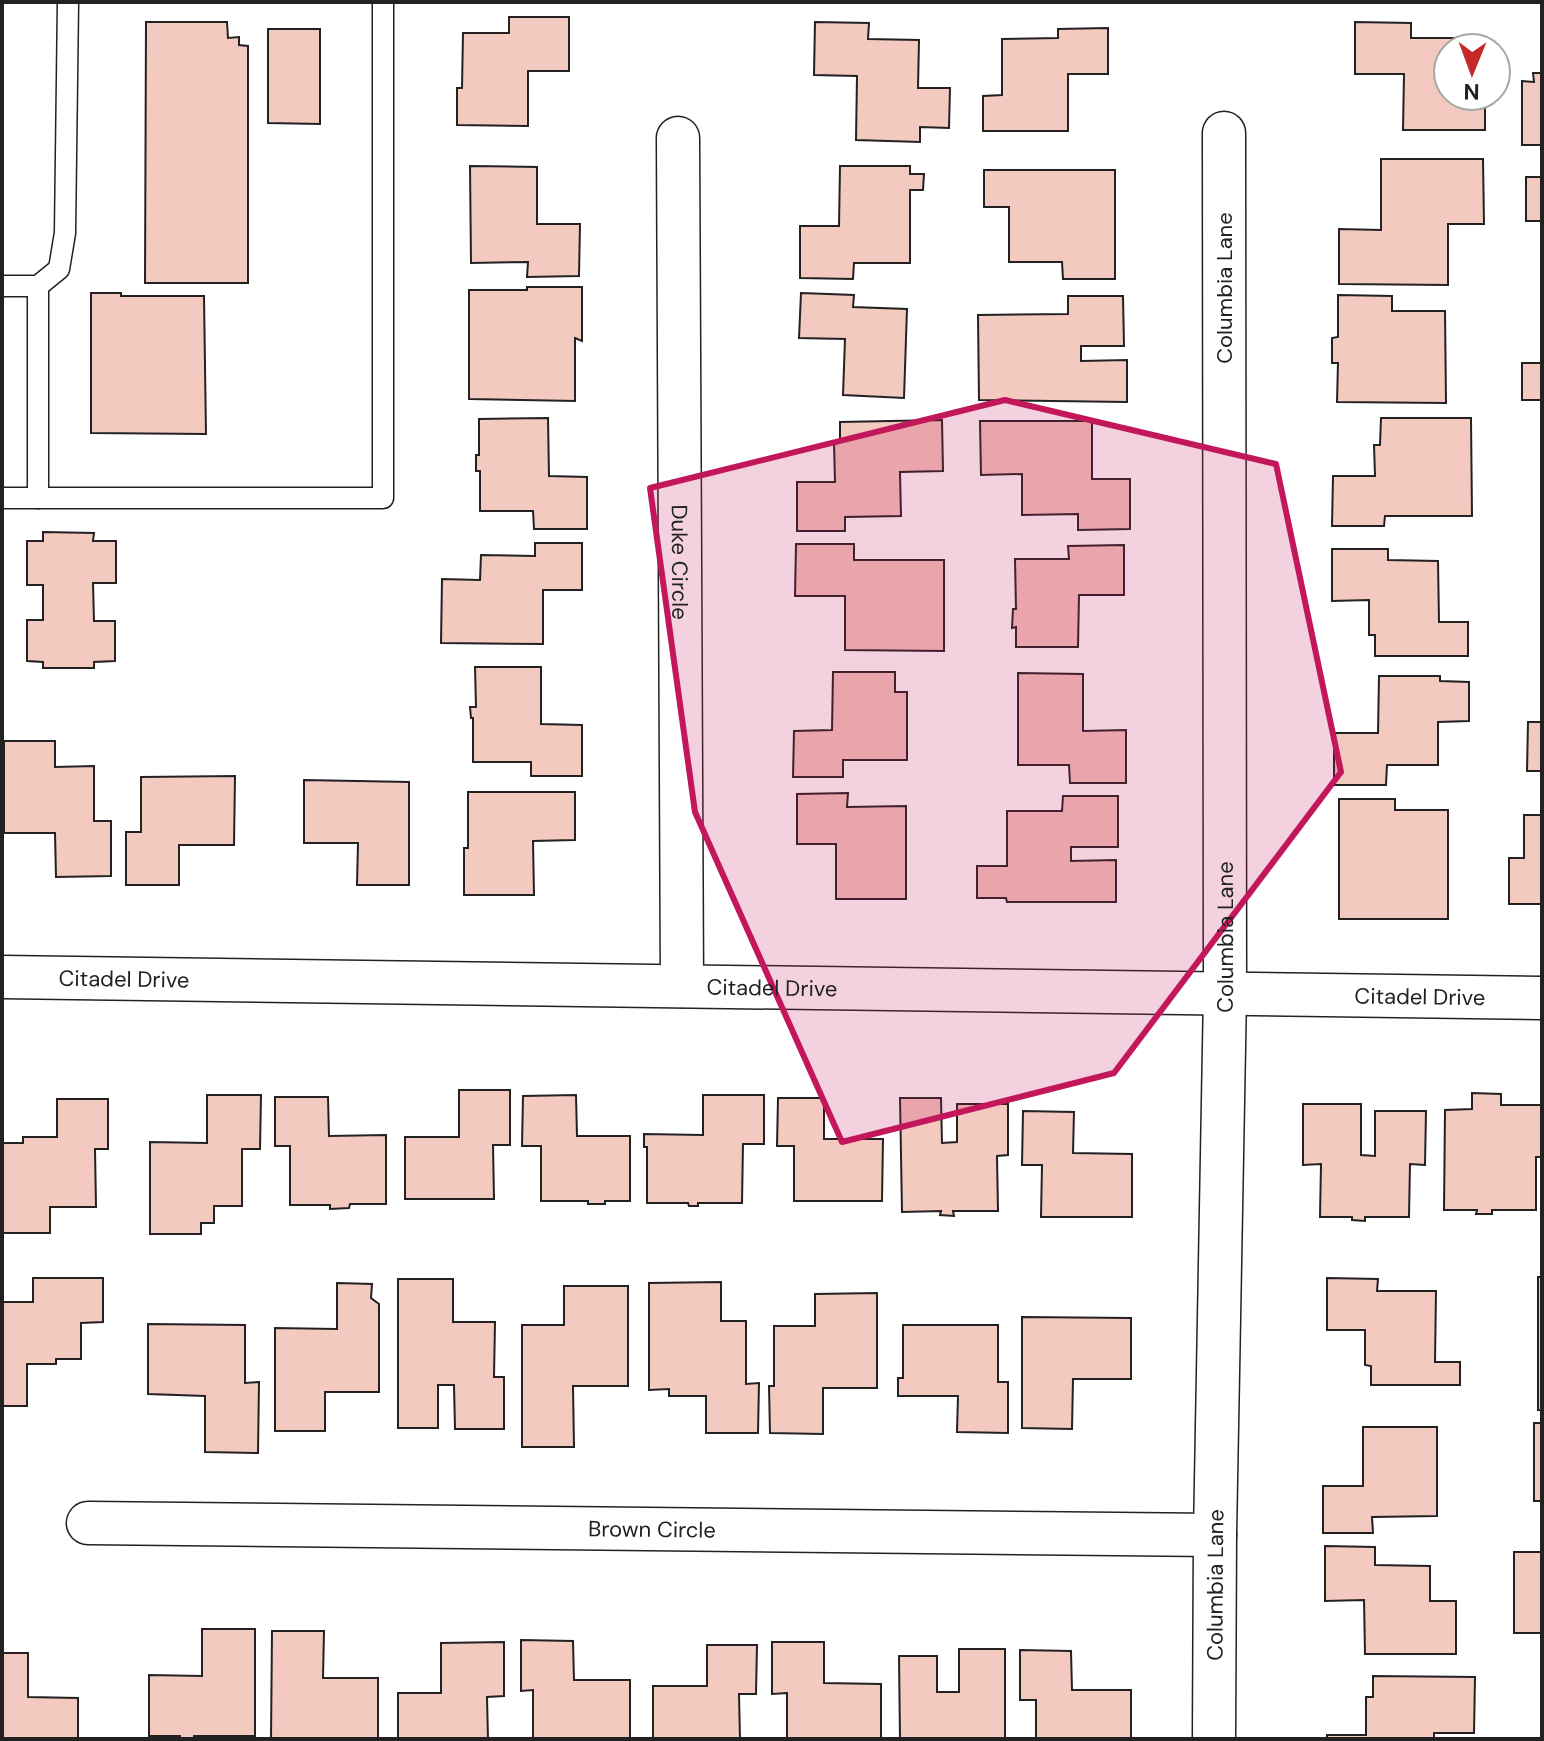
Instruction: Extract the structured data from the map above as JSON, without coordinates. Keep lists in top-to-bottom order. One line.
{"streets":{"street":["Columbia Lane","Duke Circle","Citadel Drive","Brown Circle"]},"crossings":[["Columbia Lane","Citadel Drive"],["Columbia Lane","Brown Circle"],["Duke Circle","Citadel Drive"]],"north":"bottom"}
